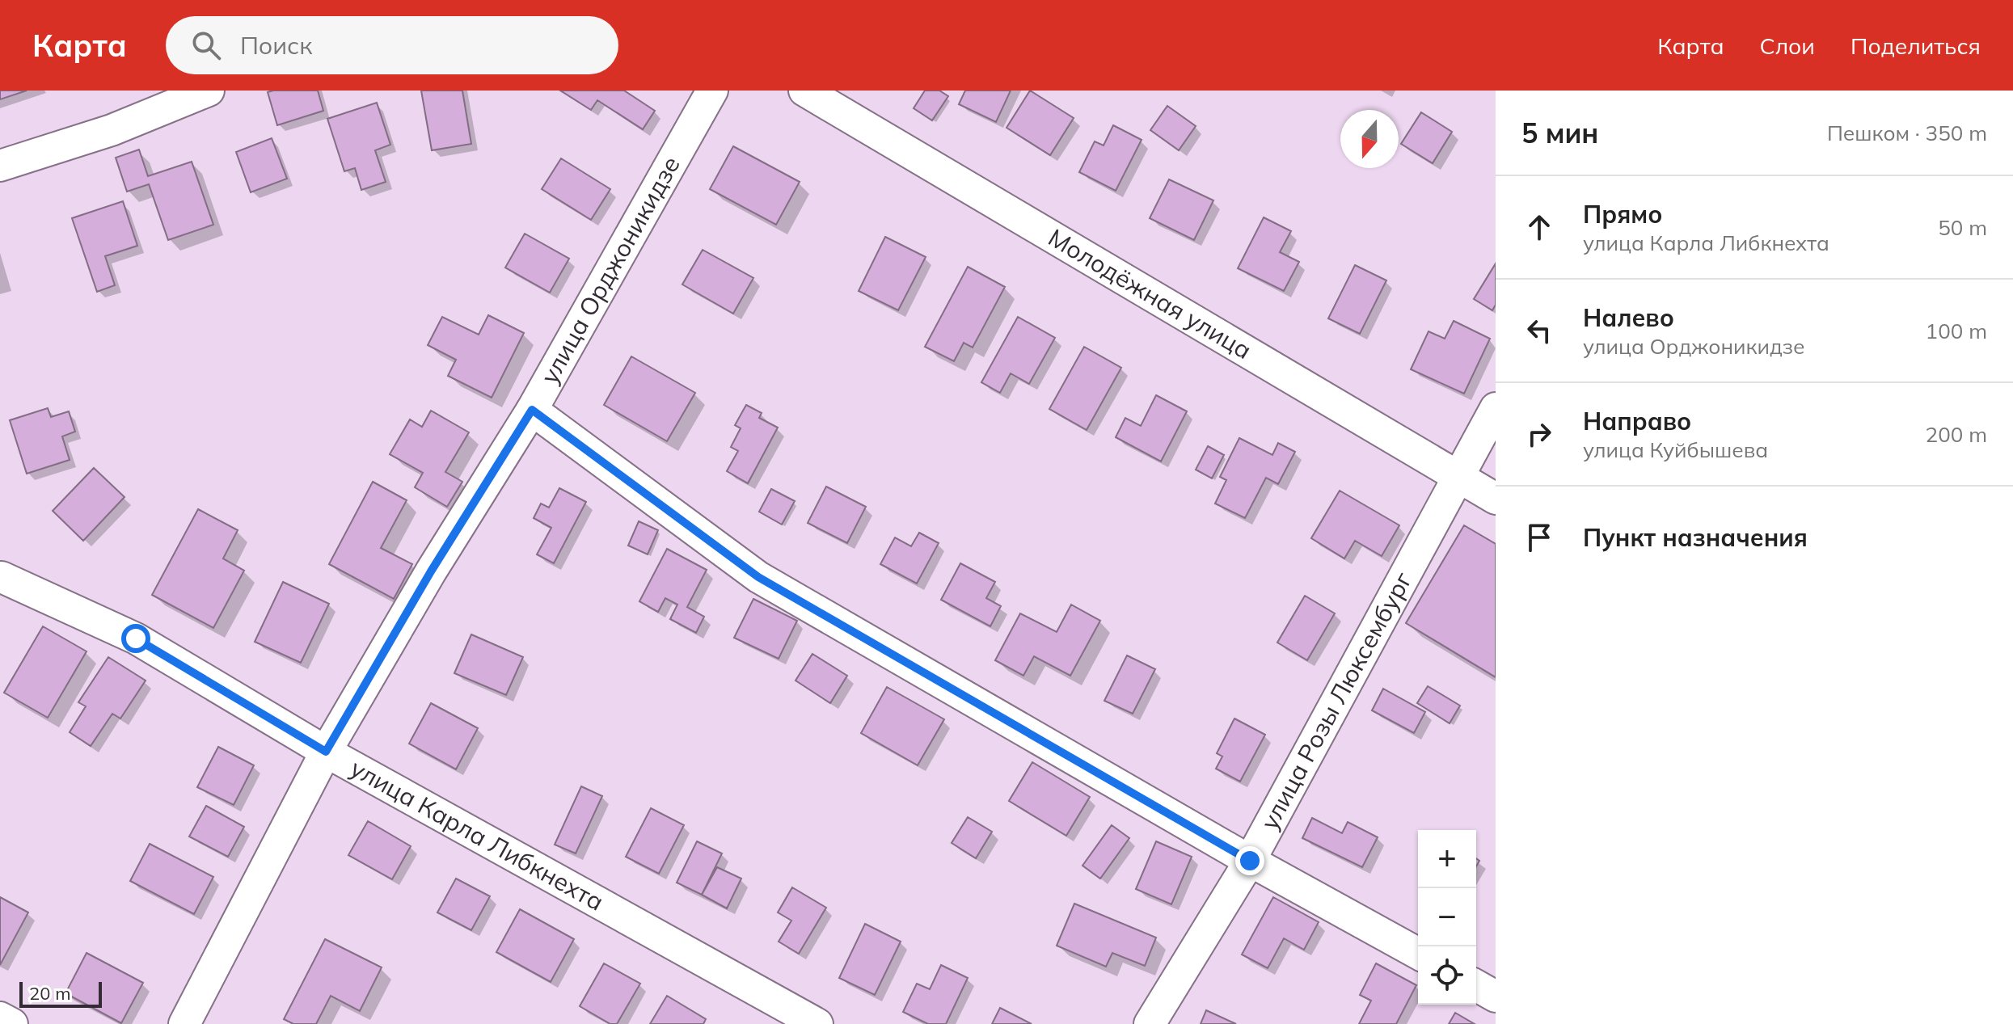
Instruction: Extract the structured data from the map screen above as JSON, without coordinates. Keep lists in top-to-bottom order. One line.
{"streets":{"street":["улица Орджоникидзе","Молодёжная улица","улица Розы Люксембург","улица Карла Либкнехта"]},"crossings":[["улица Орджоникидзе","улица Карла Либкнехта"],["Молодёжная улица","улица Розы Люксембург"]],"scale_bar":"20 m","north":"bottom","page":{"header":"Карта","search":"Поиск","nav":["Карта","Слои","Поделиться"],"heading":["5 мин","Пешком · 350 m"],"list":[["Прямо","улица Карла Либкнехта","50 m"],["Налево","улица Орджоникидзе","100 m"],["Направо","улица Куйбышева","200 m"],"Пункт назначения"],"map_buttons":["+","−"],"scale":"20 m"}}
